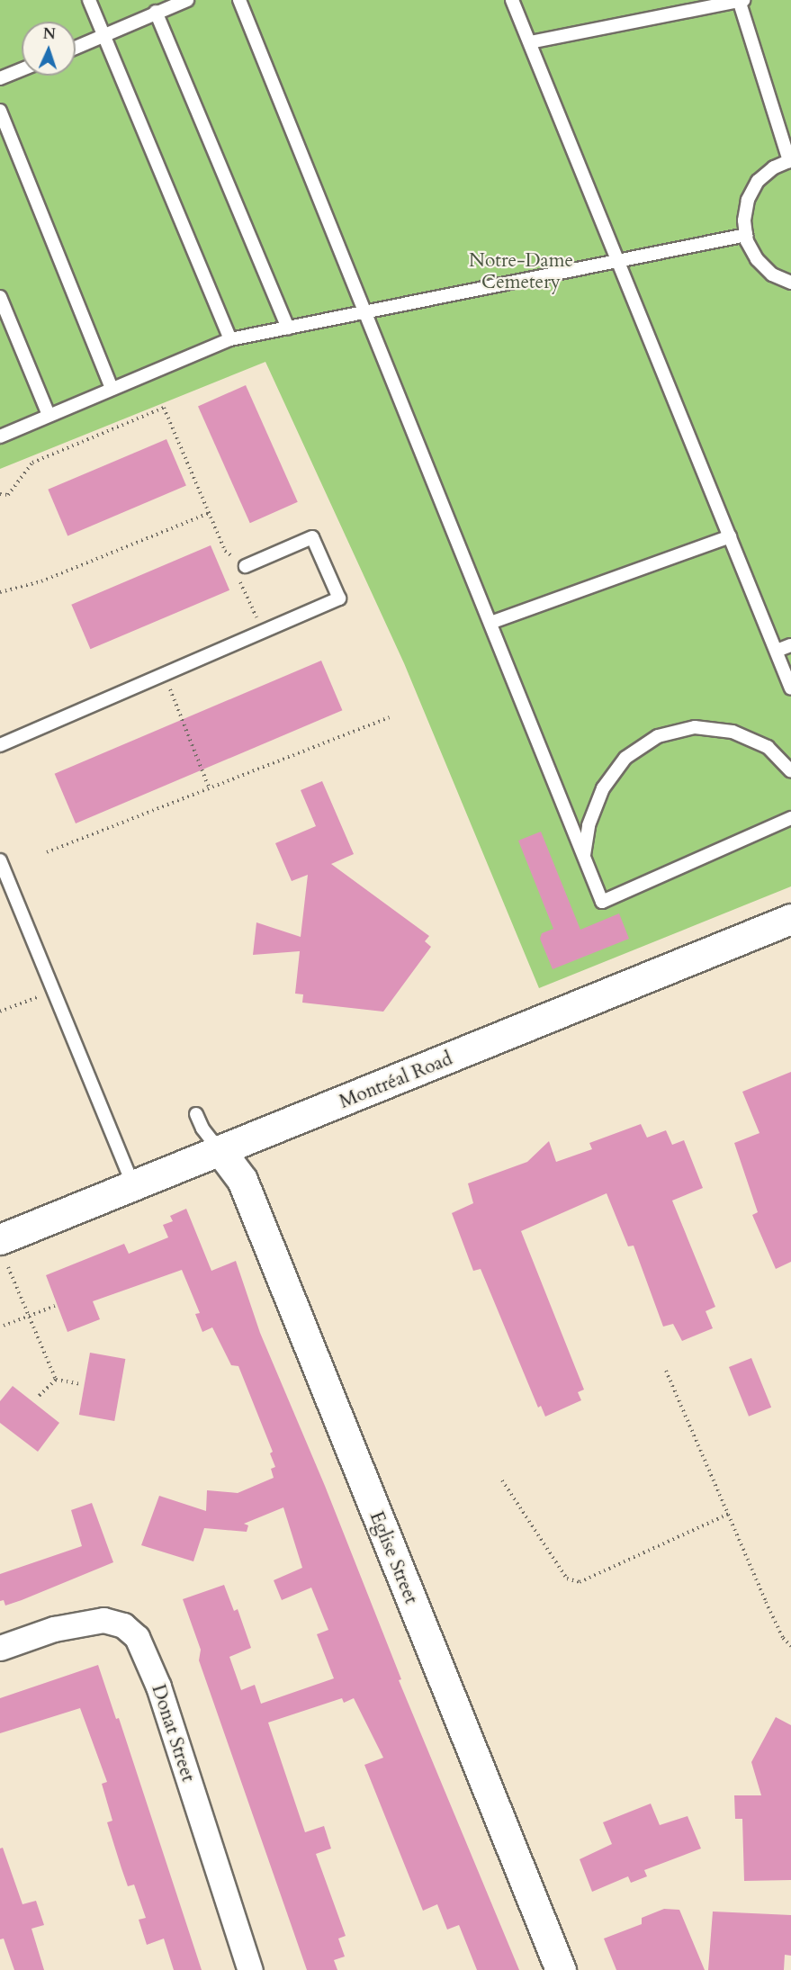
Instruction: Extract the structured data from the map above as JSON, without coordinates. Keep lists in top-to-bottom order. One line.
{"streets":{"street":["Montréal Road","Eglise Street","Donat Street"]},"crossings":[["Montréal Road","Eglise Street"]],"parks":["Notre-Dame Cemetery"],"north":"top"}
